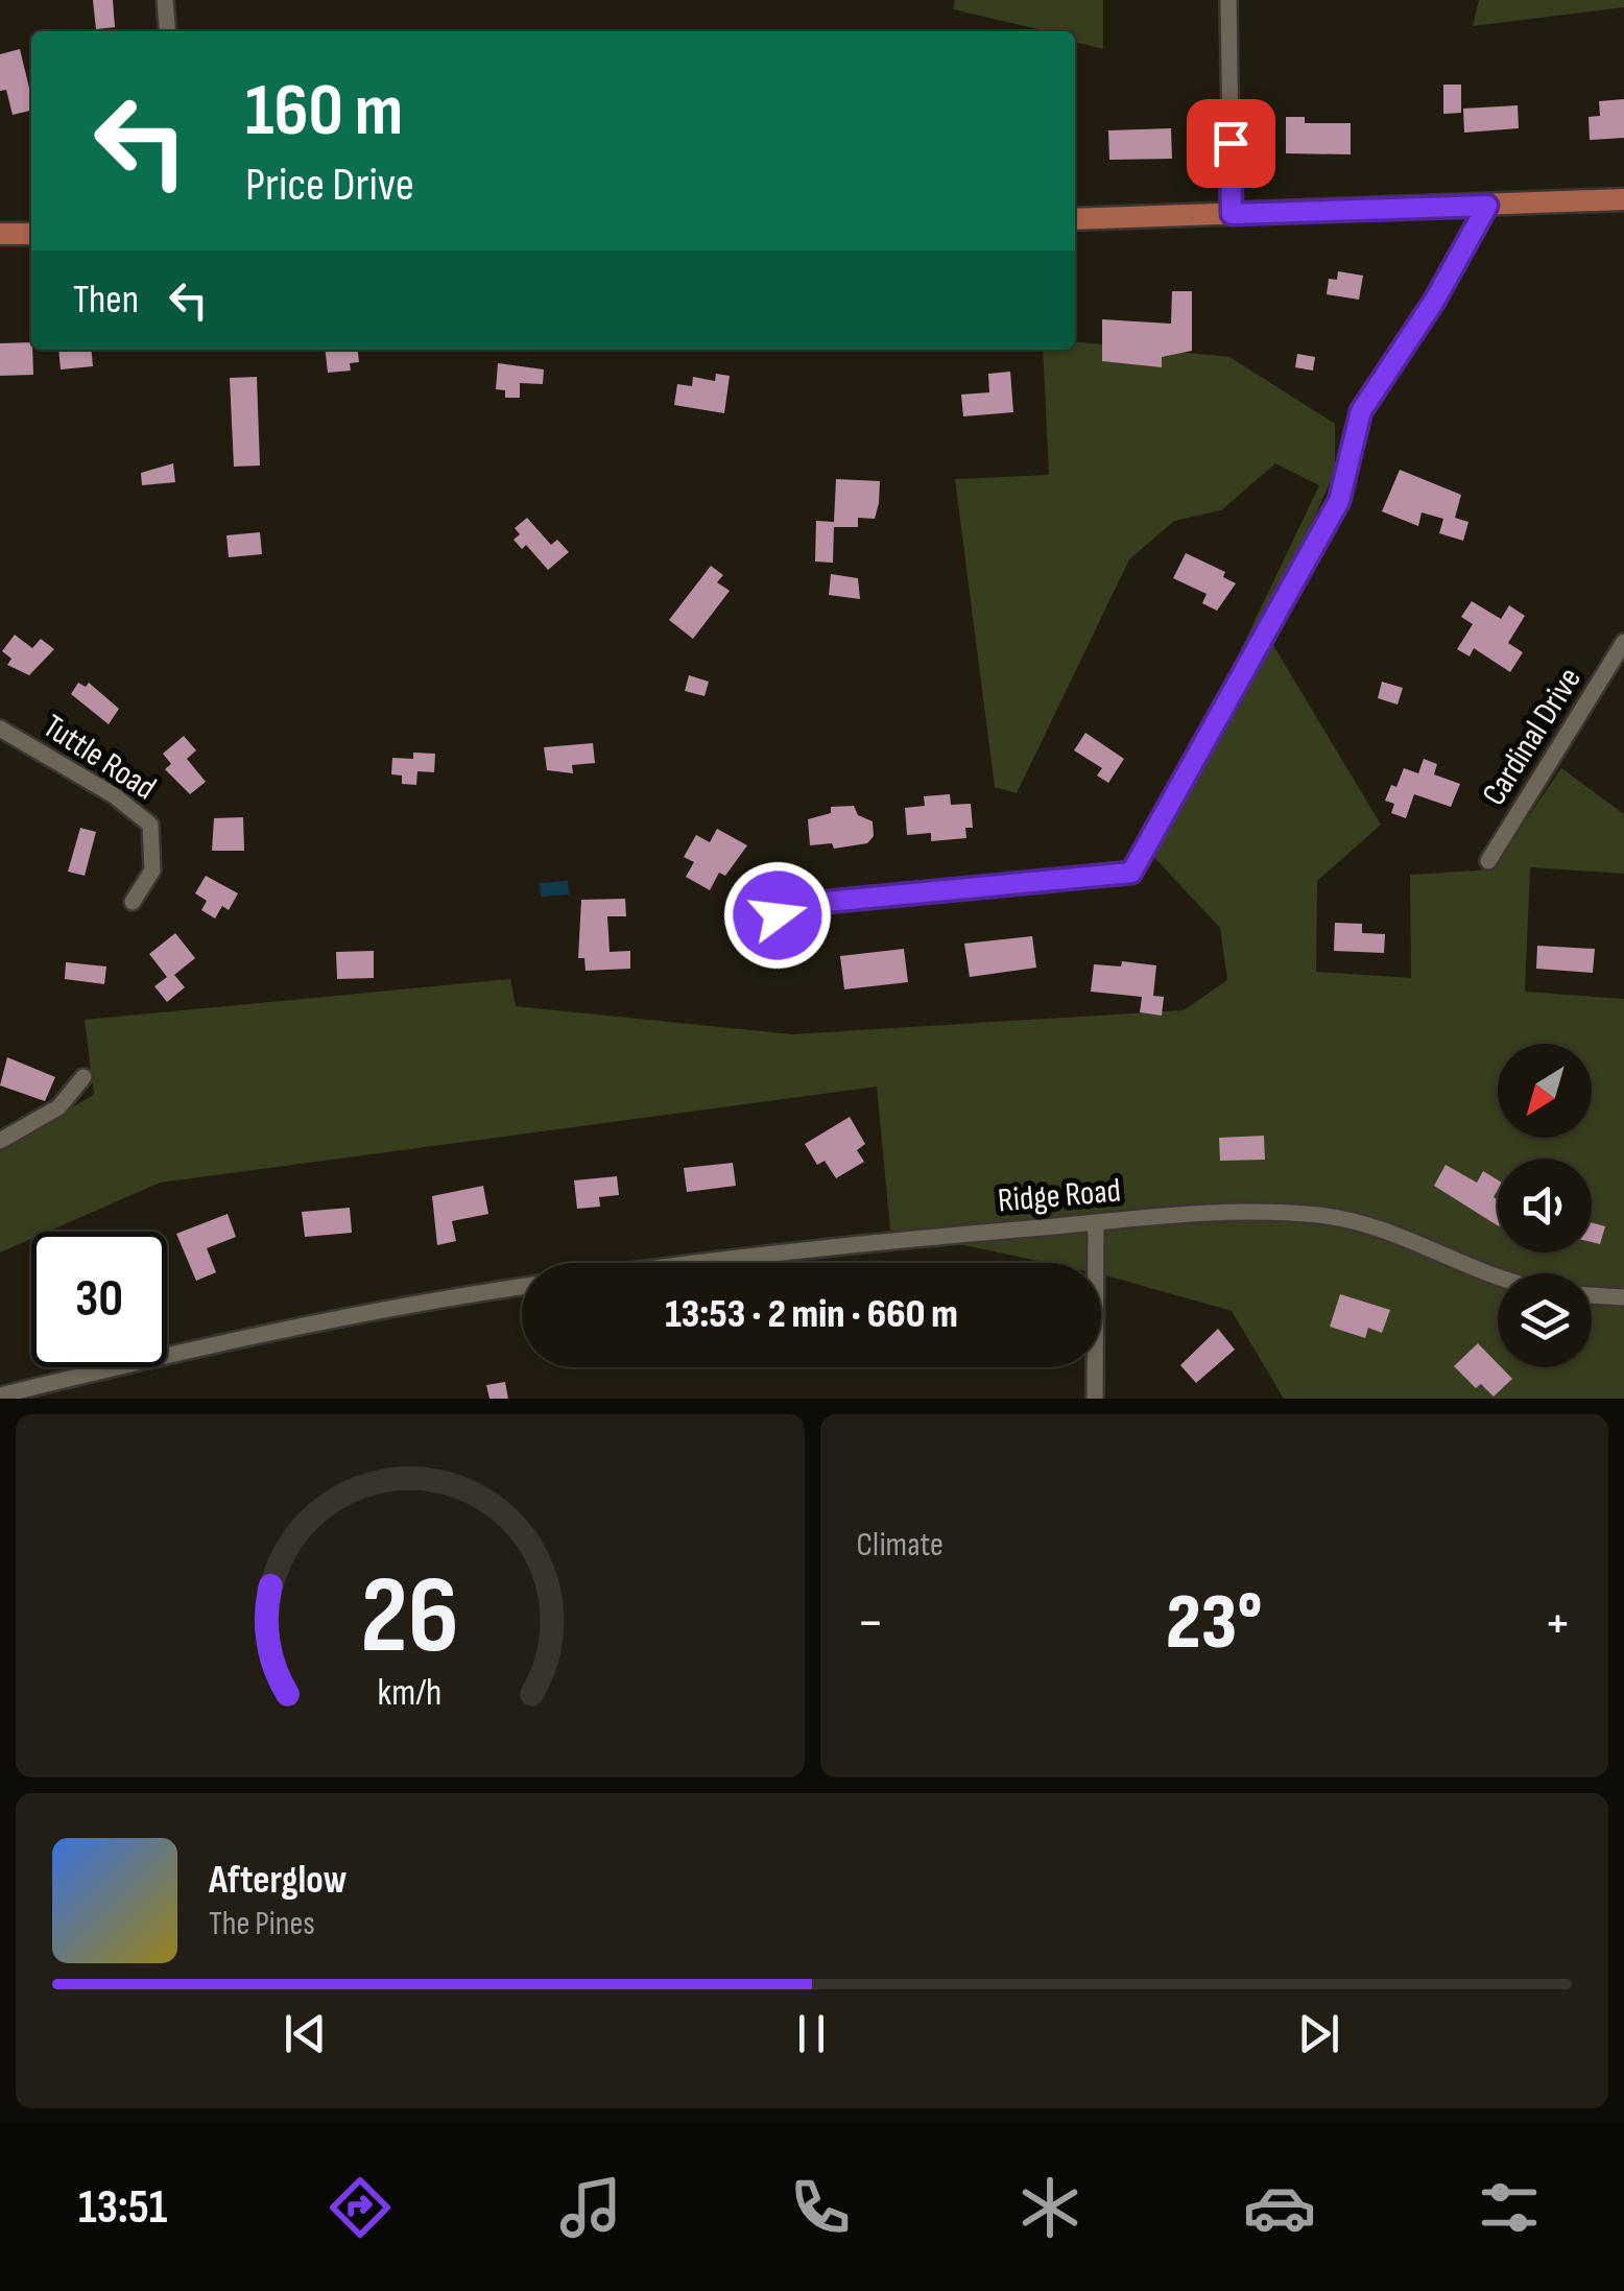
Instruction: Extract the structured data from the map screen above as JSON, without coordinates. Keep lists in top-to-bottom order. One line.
{"streets":{"street":["Cardinal Drive","Tuttle Road","Ridge Road"]},"north":"bottom left","page":{"turn":["160 m","Price Drive"],"then":"Then","limit":"30","trip":"13:53 · 2 min · 660 m","tile":"Climate","heat":["−","23°","+"],"song":["Afterglow","The Pines"],"tabs":"13:51","gauge":["26","km/h"]}}
